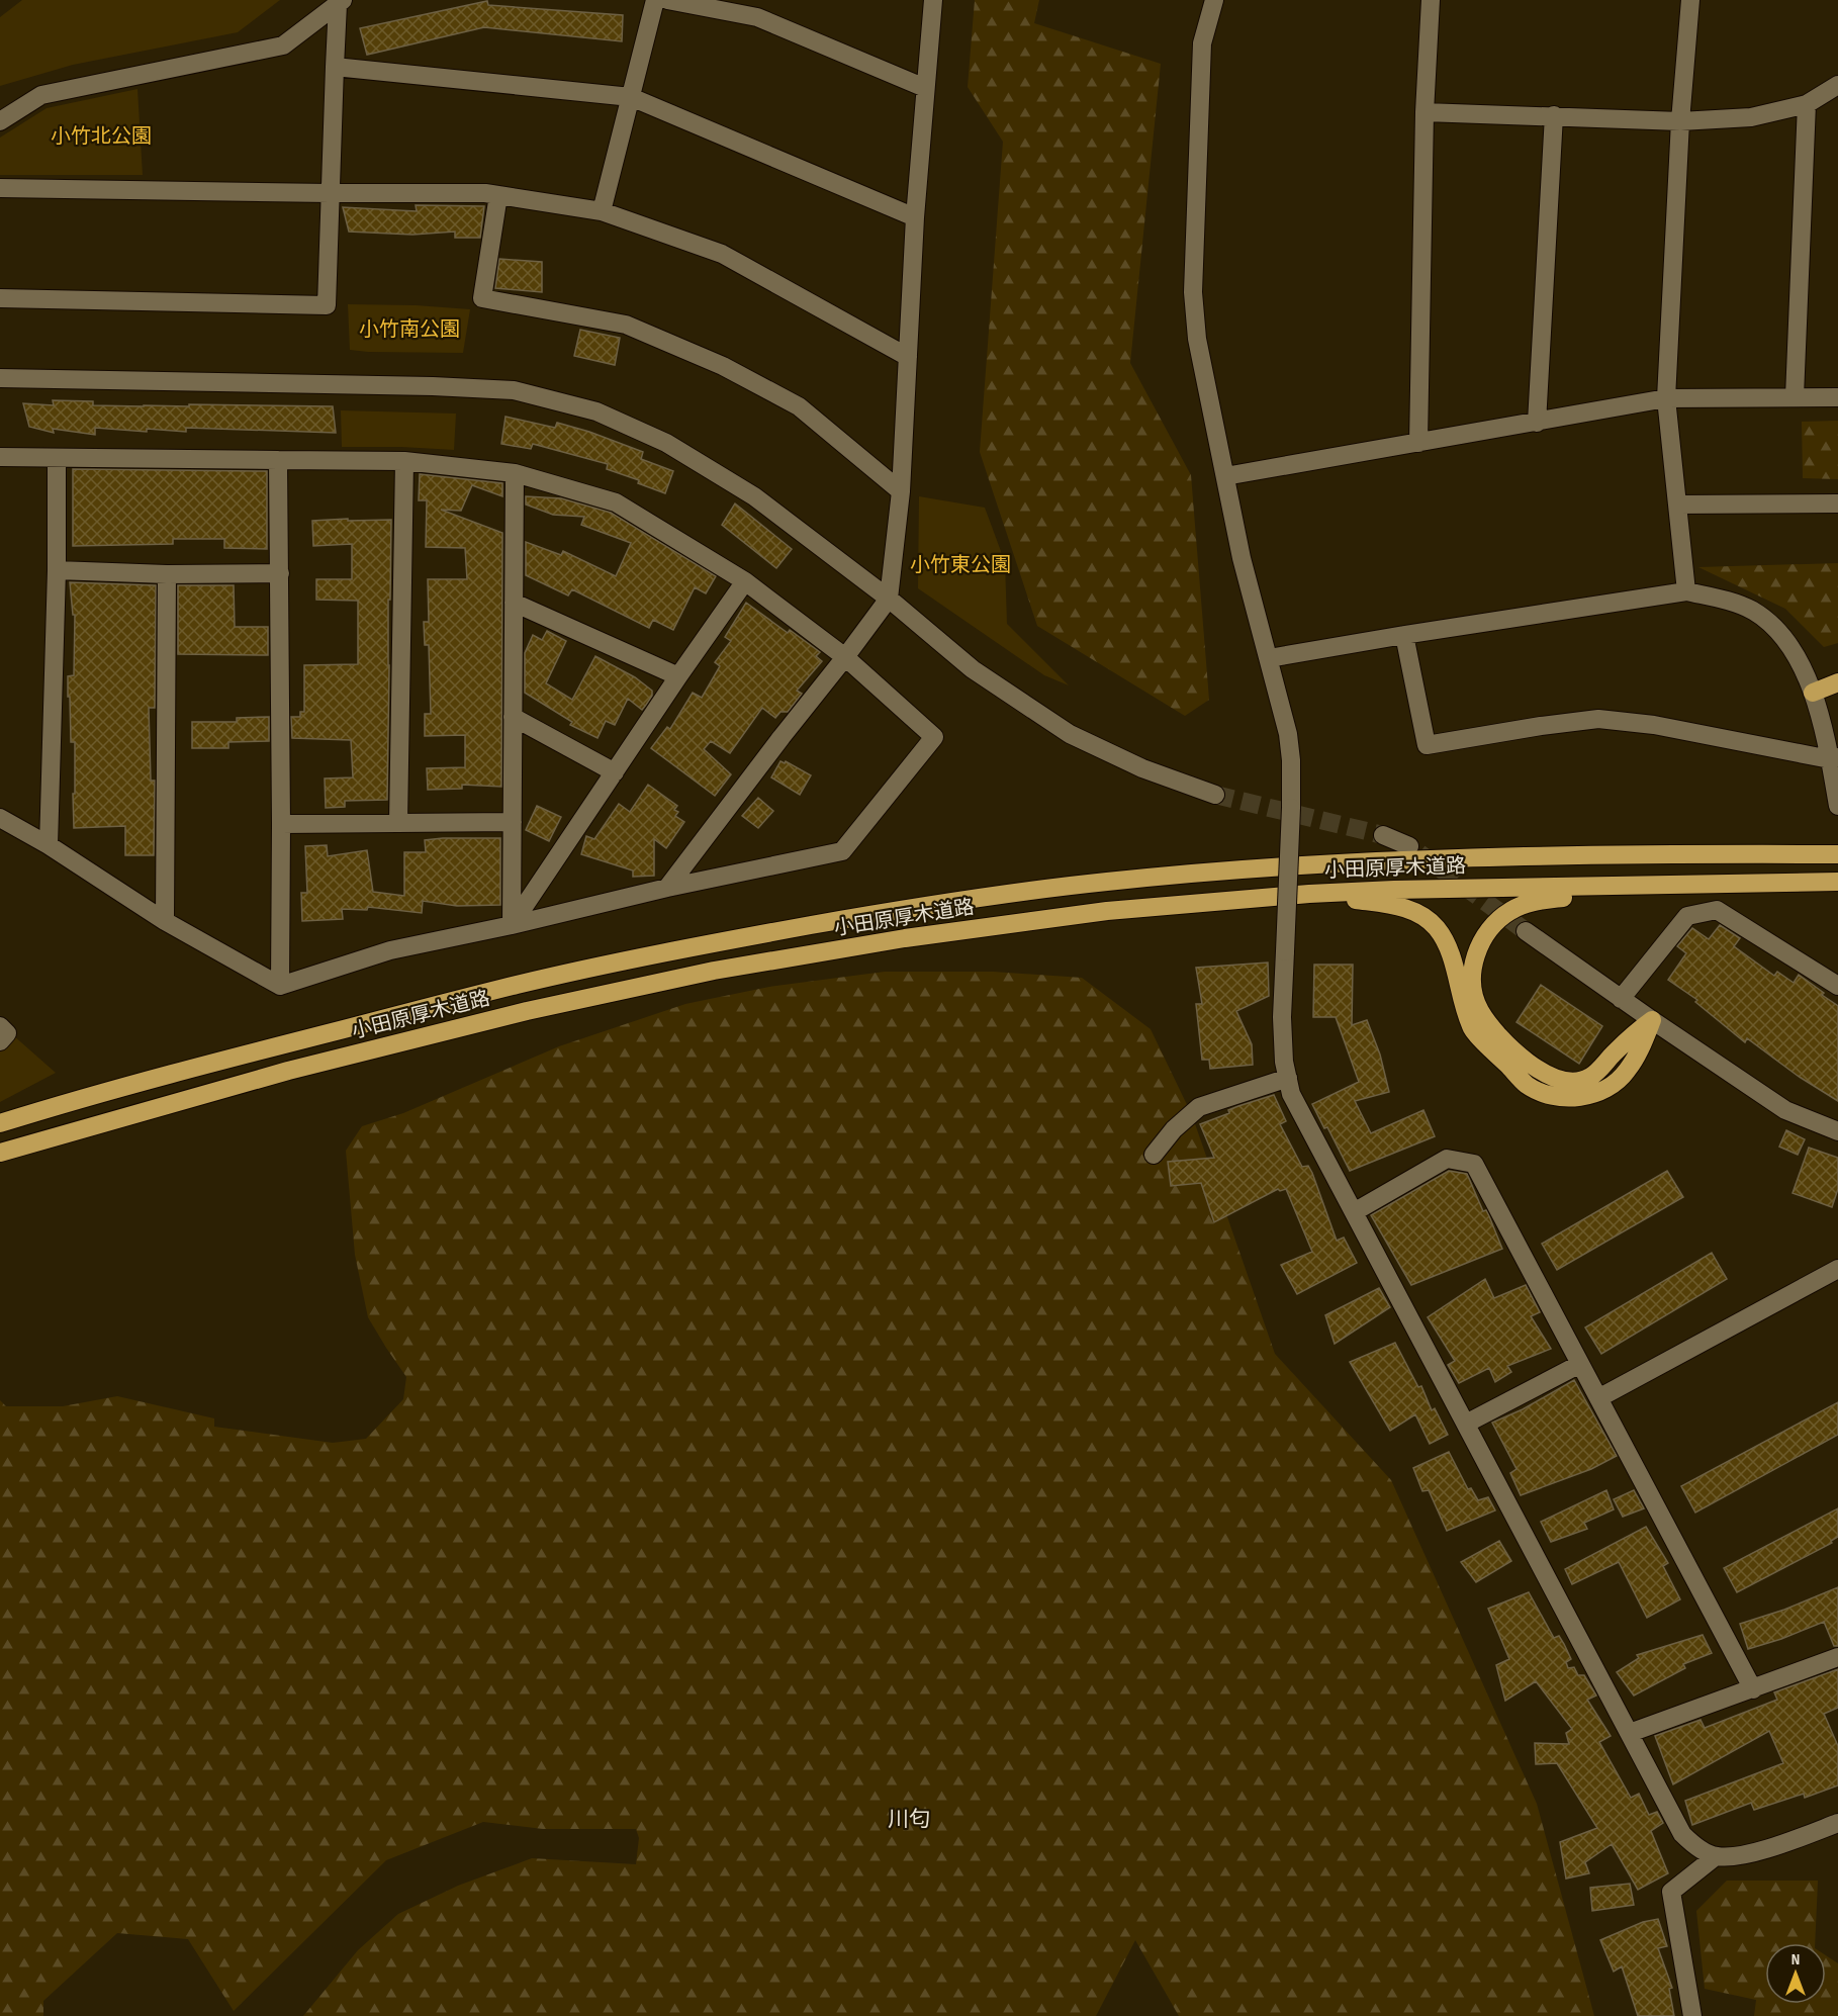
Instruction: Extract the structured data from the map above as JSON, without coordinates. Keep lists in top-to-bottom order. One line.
{"streets":{"highway":["小田原厚木道路"]},"districts":["川匂"],"parks":["小竹北公園","小竹南公園","小竹東公園"],"north":"top"}
